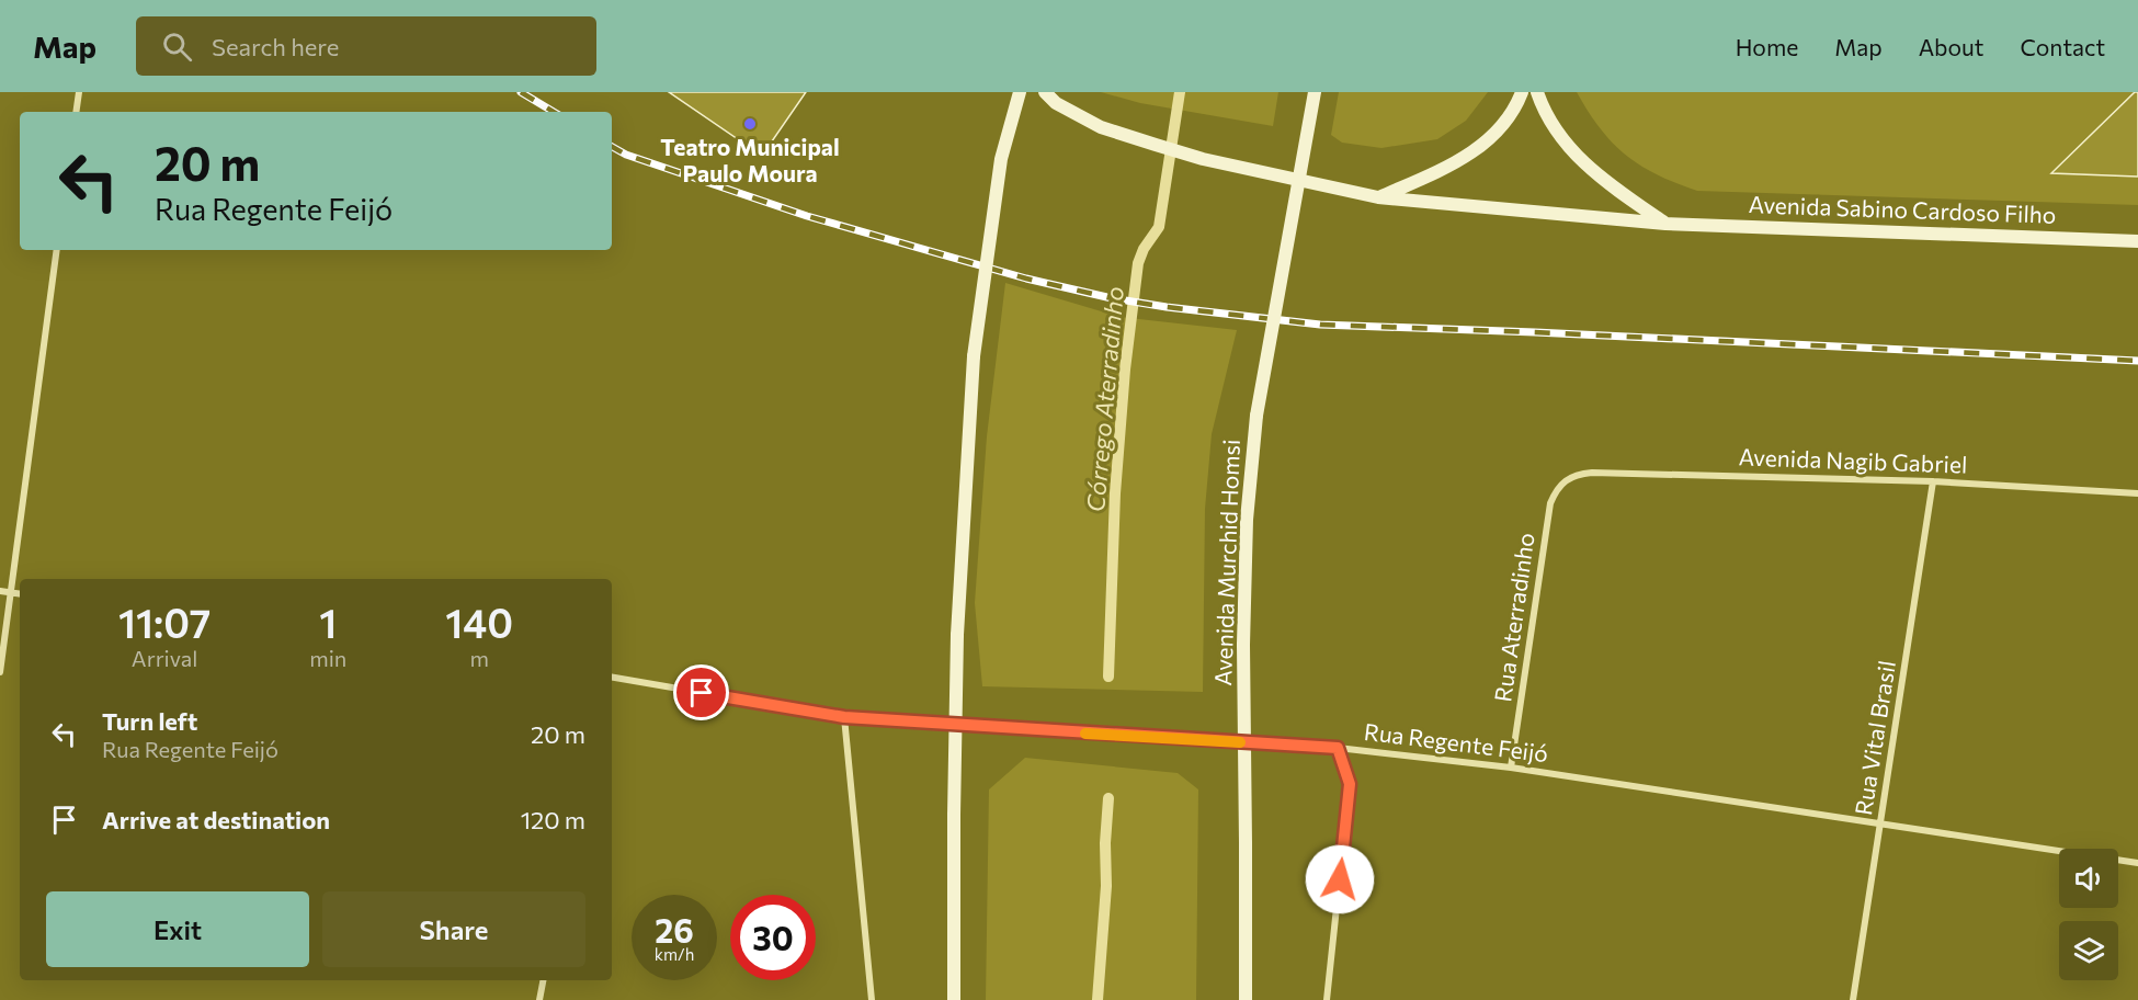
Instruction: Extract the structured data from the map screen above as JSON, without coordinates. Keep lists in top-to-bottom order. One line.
{"streets":{"main road":["Avenida Sabino Cardoso Filho","Avenida Murchid Homsi"],"street":["Avenida Nagib Gabriel","Rua Aterradinho","Rua Vital Brasil","Rua Regente Feijó"]},"crossings":[["Avenida Nagib Gabriel","Rua Aterradinho"],["Avenida Nagib Gabriel","Rua Vital Brasil"],["Rua Aterradinho","Rua Regente Feijó"],["Rua Vital Brasil","Rua Regente Feijó"]],"water":["Córrego Aterradinho"],"places":["Teatro Municipal Paulo Moura"],"page":{"header":"Map","search":"Search here","nav":["Home","Map","About","Contact"],"turn":["20 m","Rua Regente Feijó"],"eta":["11:07","Arrival","1","min","140","m"],"list":[{"name":"Turn left","note":"Rua Regente Feijó","value":"20 m"},{"name":"Arrive at destination","value":"120 m"}],"buttons":["Exit","Share"],"speed":"26 km/h","limit":"30"}}
